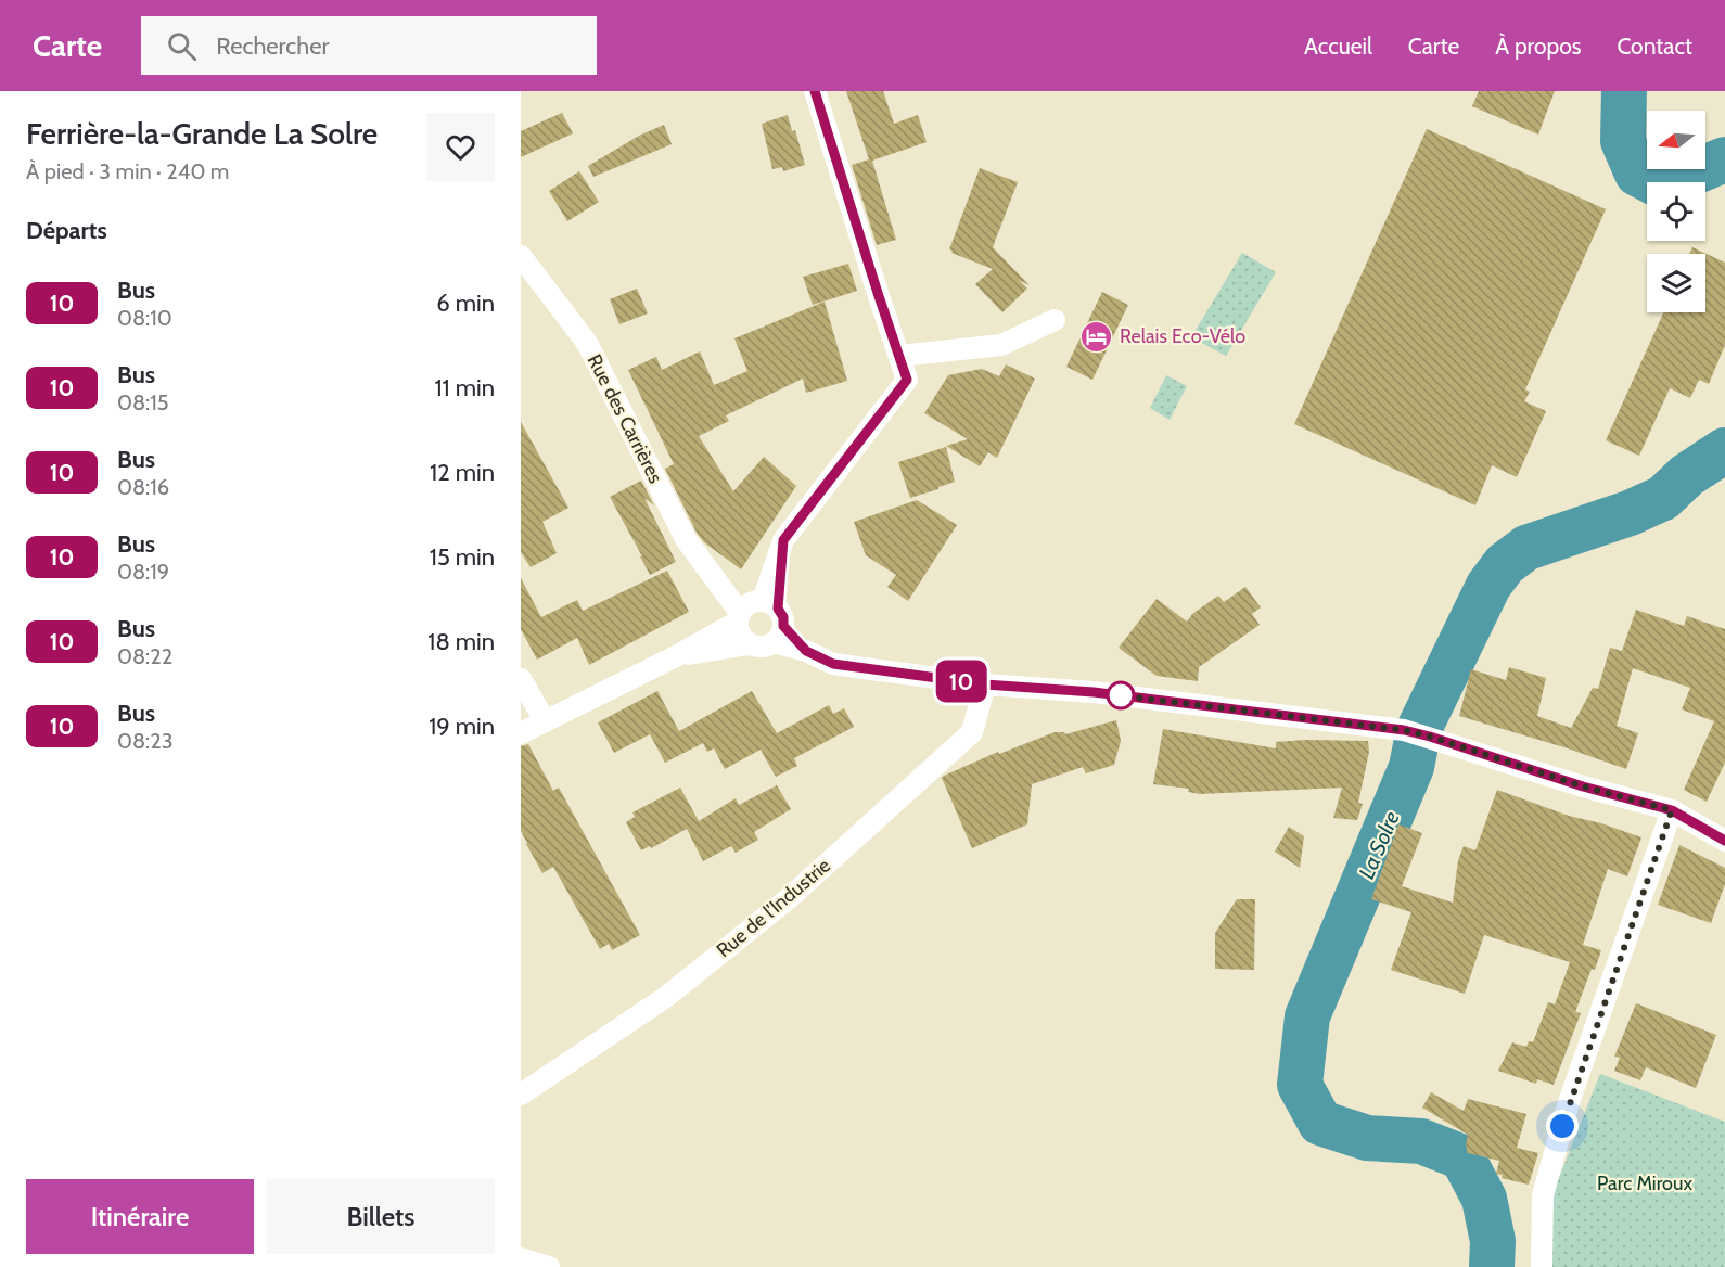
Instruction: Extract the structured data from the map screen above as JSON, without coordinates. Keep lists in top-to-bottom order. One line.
{"streets":{"street":["Rue des Carrières","Rue de l'Industrie"]},"water":["La Solre"],"parks":["Parc Miroux"],"places":{"hotel":["Relais Eco-Vélo"]},"lines":["bus line 10"],"north":"left","page":{"header":"Carte","search":"Rechercher","nav":["Accueil","Carte","À propos","Contact"],"heading":[["Ferrière-la-Grande La Solre","À pied · 3 min · 240 m"],"Départs"],"on_map":"10","list":[{"mark":"10","name":"Bus","note":"08:10","value":"6 min"},{"mark":"10","name":"Bus","note":"08:15","value":"11 min"},{"mark":"10","name":"Bus","note":"08:16","value":"12 min"},{"mark":"10","name":"Bus","note":"08:19","value":"15 min"},{"mark":"10","name":"Bus","note":"08:22","value":"18 min"},{"mark":"10","name":"Bus","note":"08:23","value":"19 min"}],"buttons":["Itinéraire","Billets"]}}
